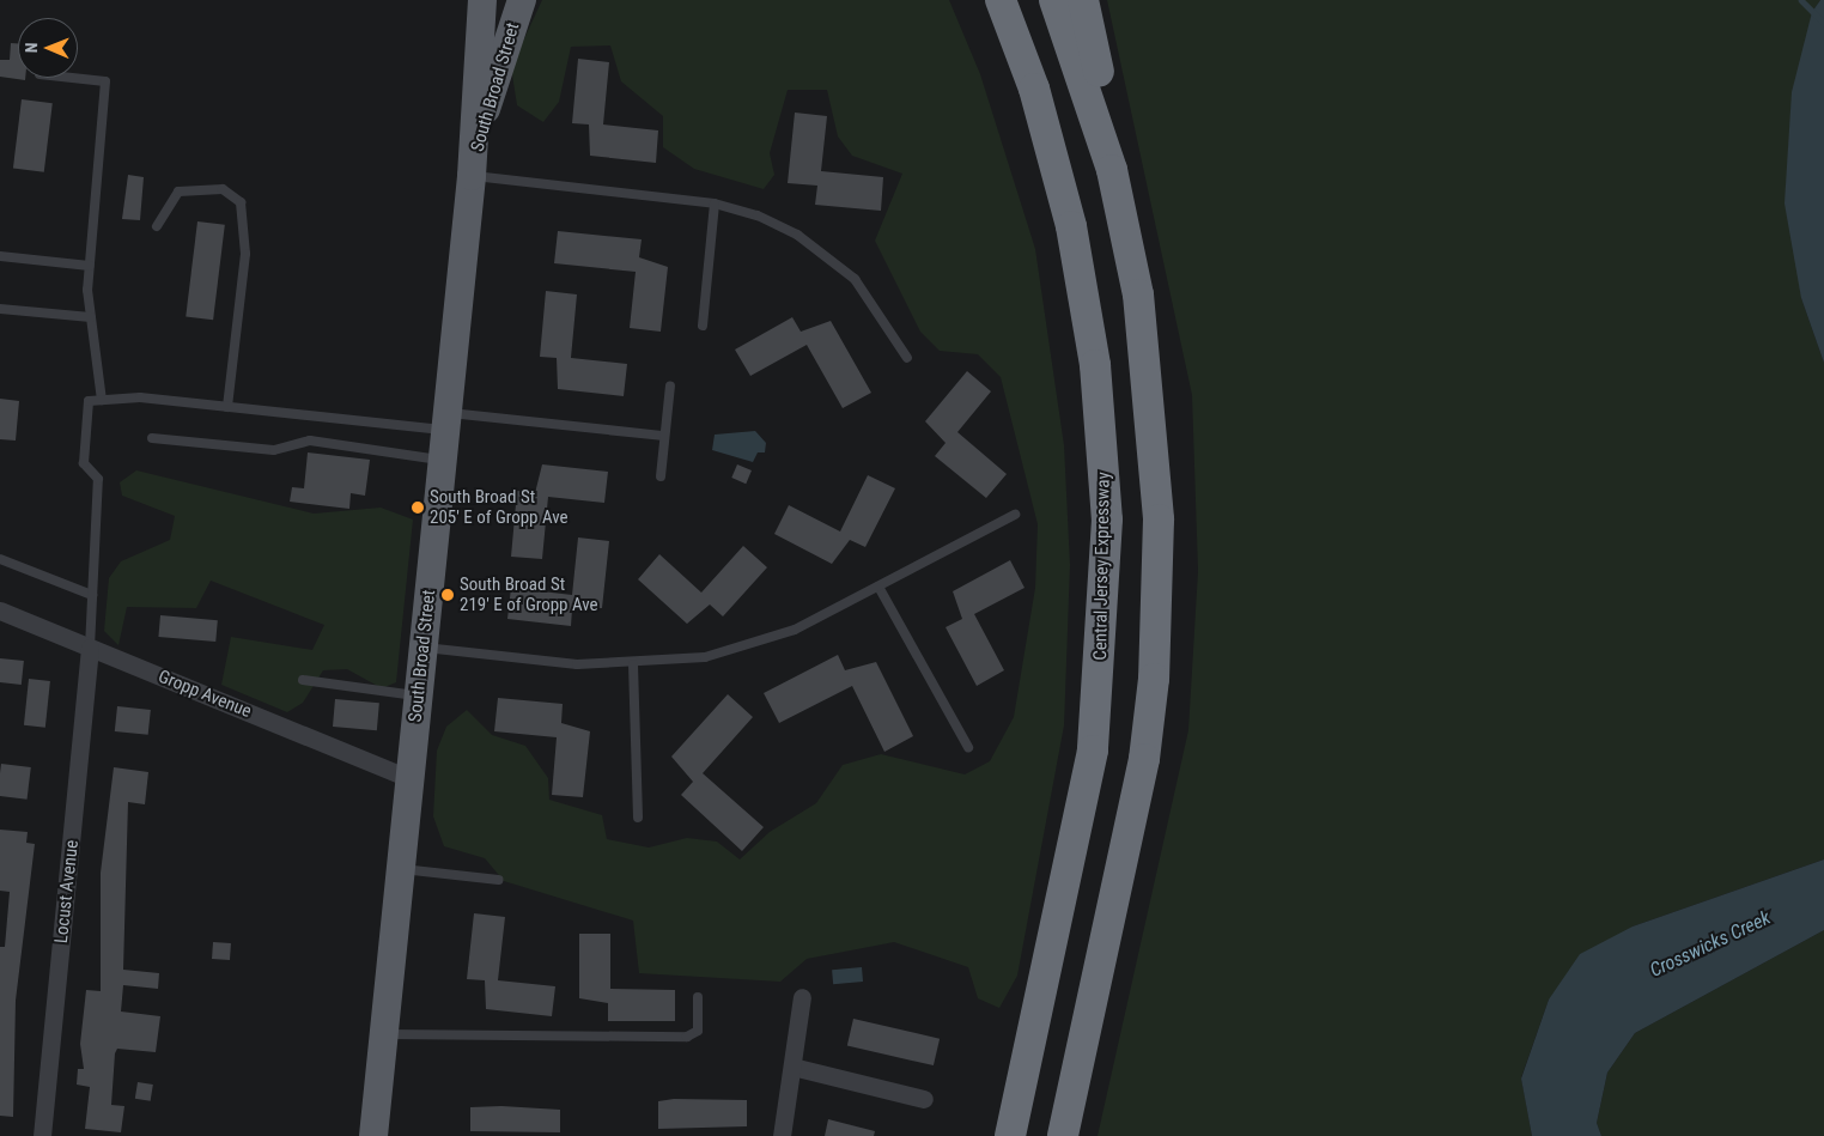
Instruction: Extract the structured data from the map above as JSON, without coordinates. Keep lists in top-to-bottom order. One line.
{"streets":{"highway":["Central Jersey Expressway"],"main road":["South Broad Street"],"street":["Gropp Avenue","Locust Avenue"]},"crossings":[["South Broad Street","Gropp Avenue"],["Gropp Avenue","Locust Avenue"]],"water":["Crosswicks Creek"],"places":["South Broad St 205' E of Gropp Ave","South Broad St 219' E of Gropp Ave"],"north":"left"}
